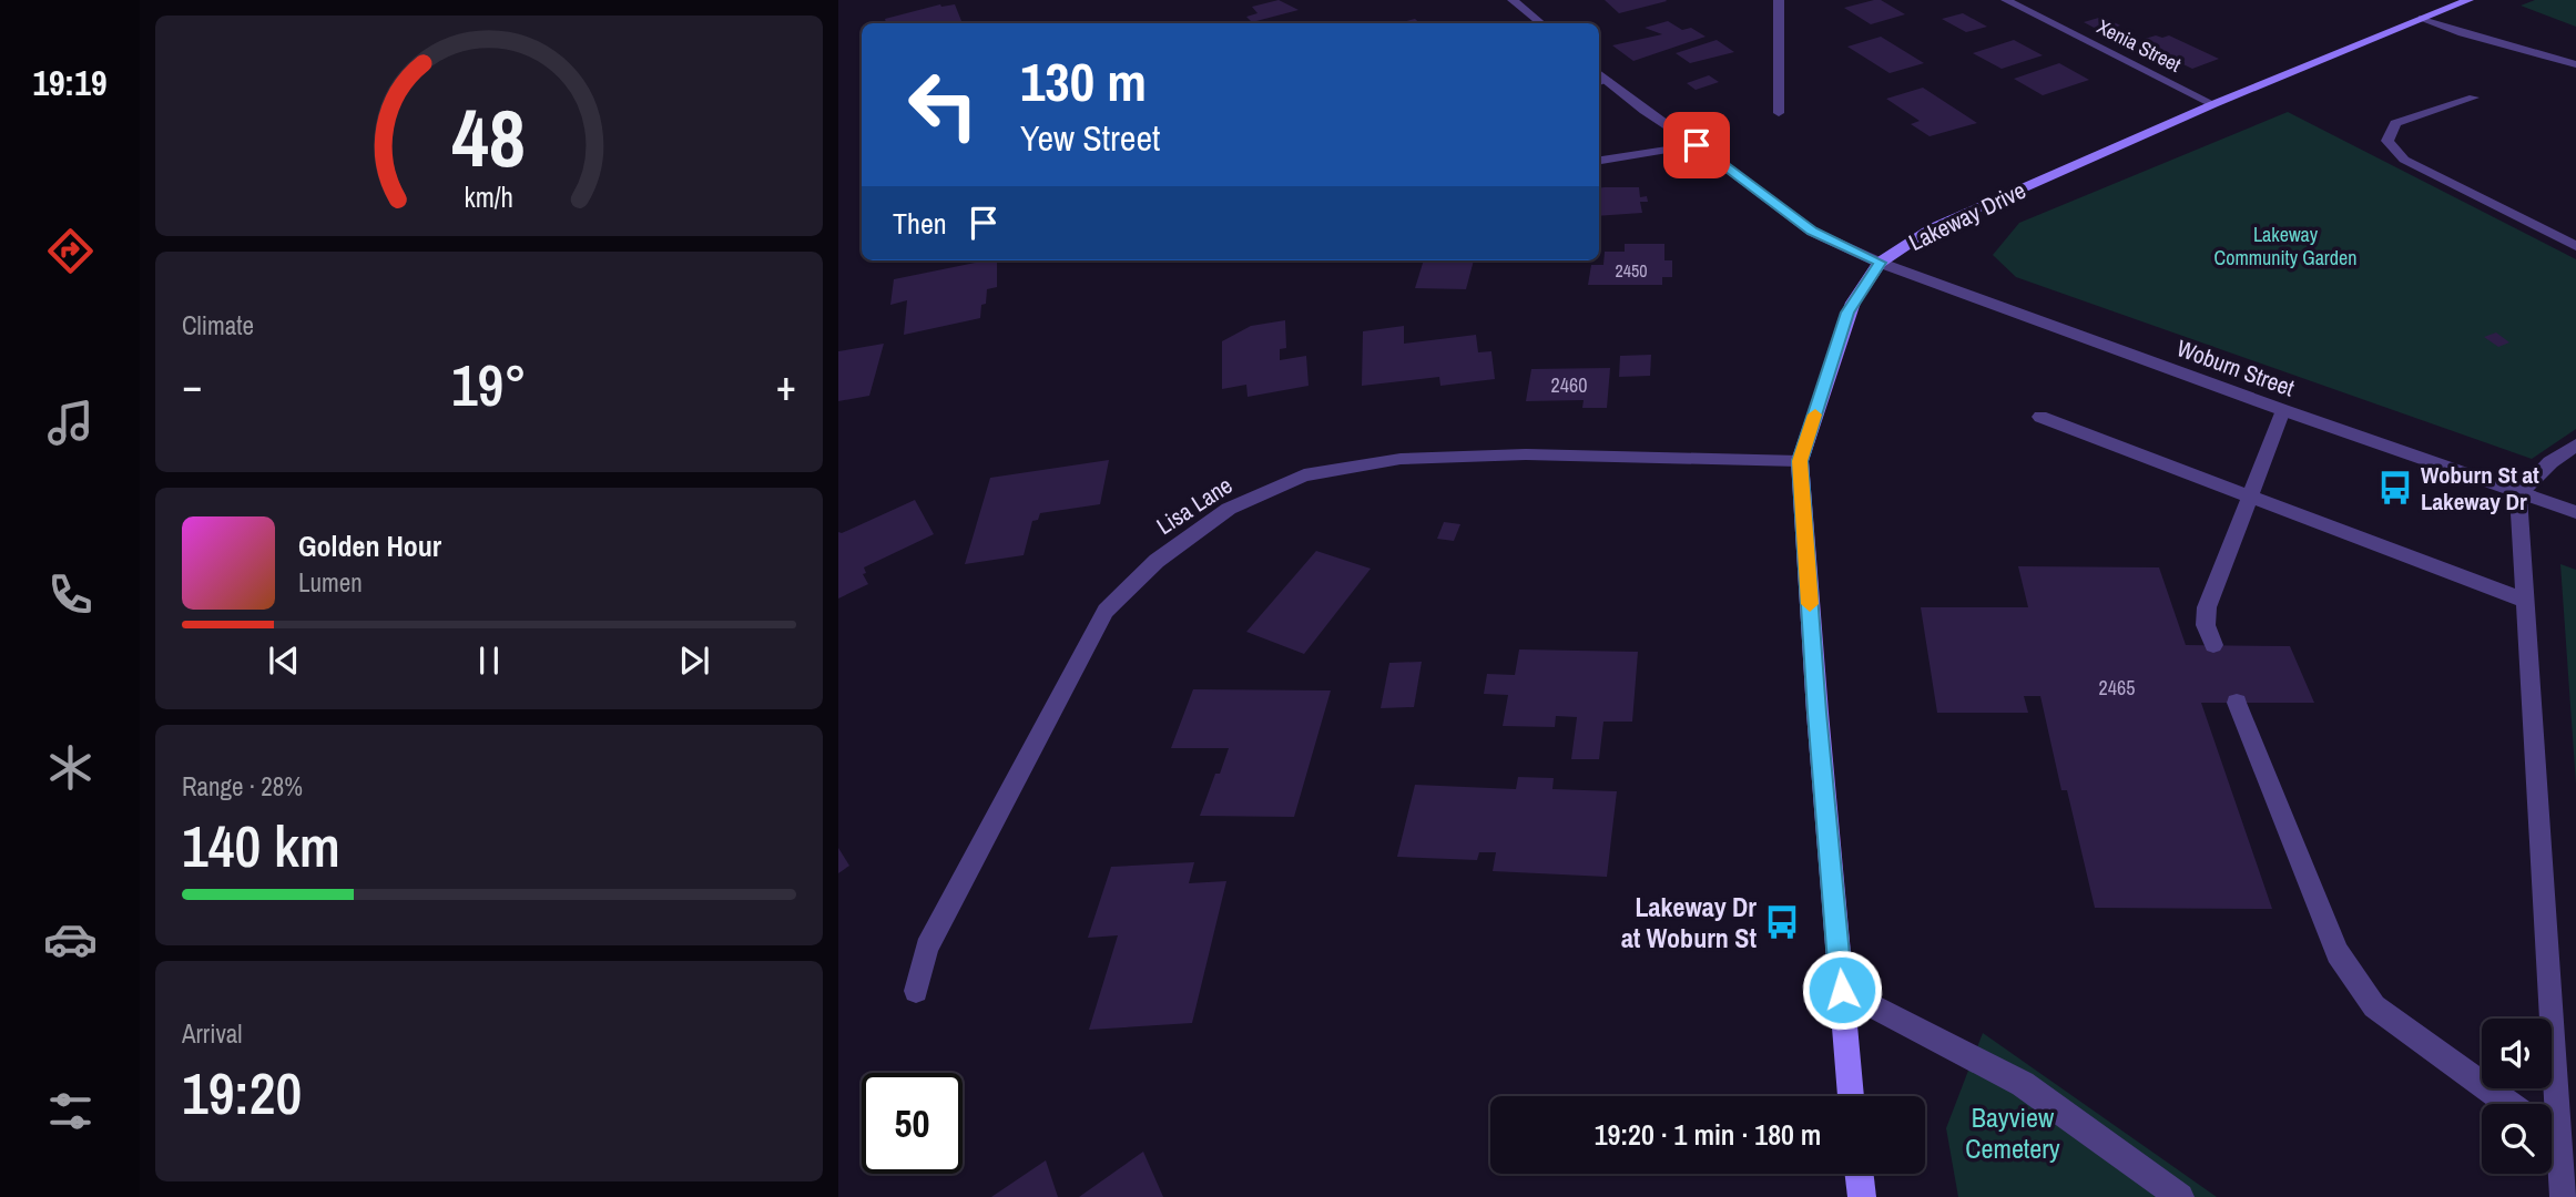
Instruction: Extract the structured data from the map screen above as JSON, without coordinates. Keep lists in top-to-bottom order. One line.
{"streets":{"main road":["Lakeway Drive"],"street":["Xenia Street","Woburn Street","Lisa Lane"]},"crossings":[["Xenia Street","Lakeway Drive"],["Lakeway Drive","Woburn Street"],["Lakeway Drive","Lisa Lane"]],"parks":["Lakeway Community Garden","Bayview Cemetery"],"places":{"bus stop":["Woburn St at Lakeway Dr","Lakeway Dr at Woburn St"]},"house_numbers":["2450","2460","2465"],"page":{"tabs":"19:19","turn":["130 m","Yew Street"],"then":"Then","tile":["Climate",["Range · 28%","140 km"],["Arrival","19:20"]],"heat":["−","19°","+"],"song":["Golden Hour","Lumen"],"limit":"50","trip":"19:20 · 1 min · 180 m","gauge":["48","km/h"]}}
